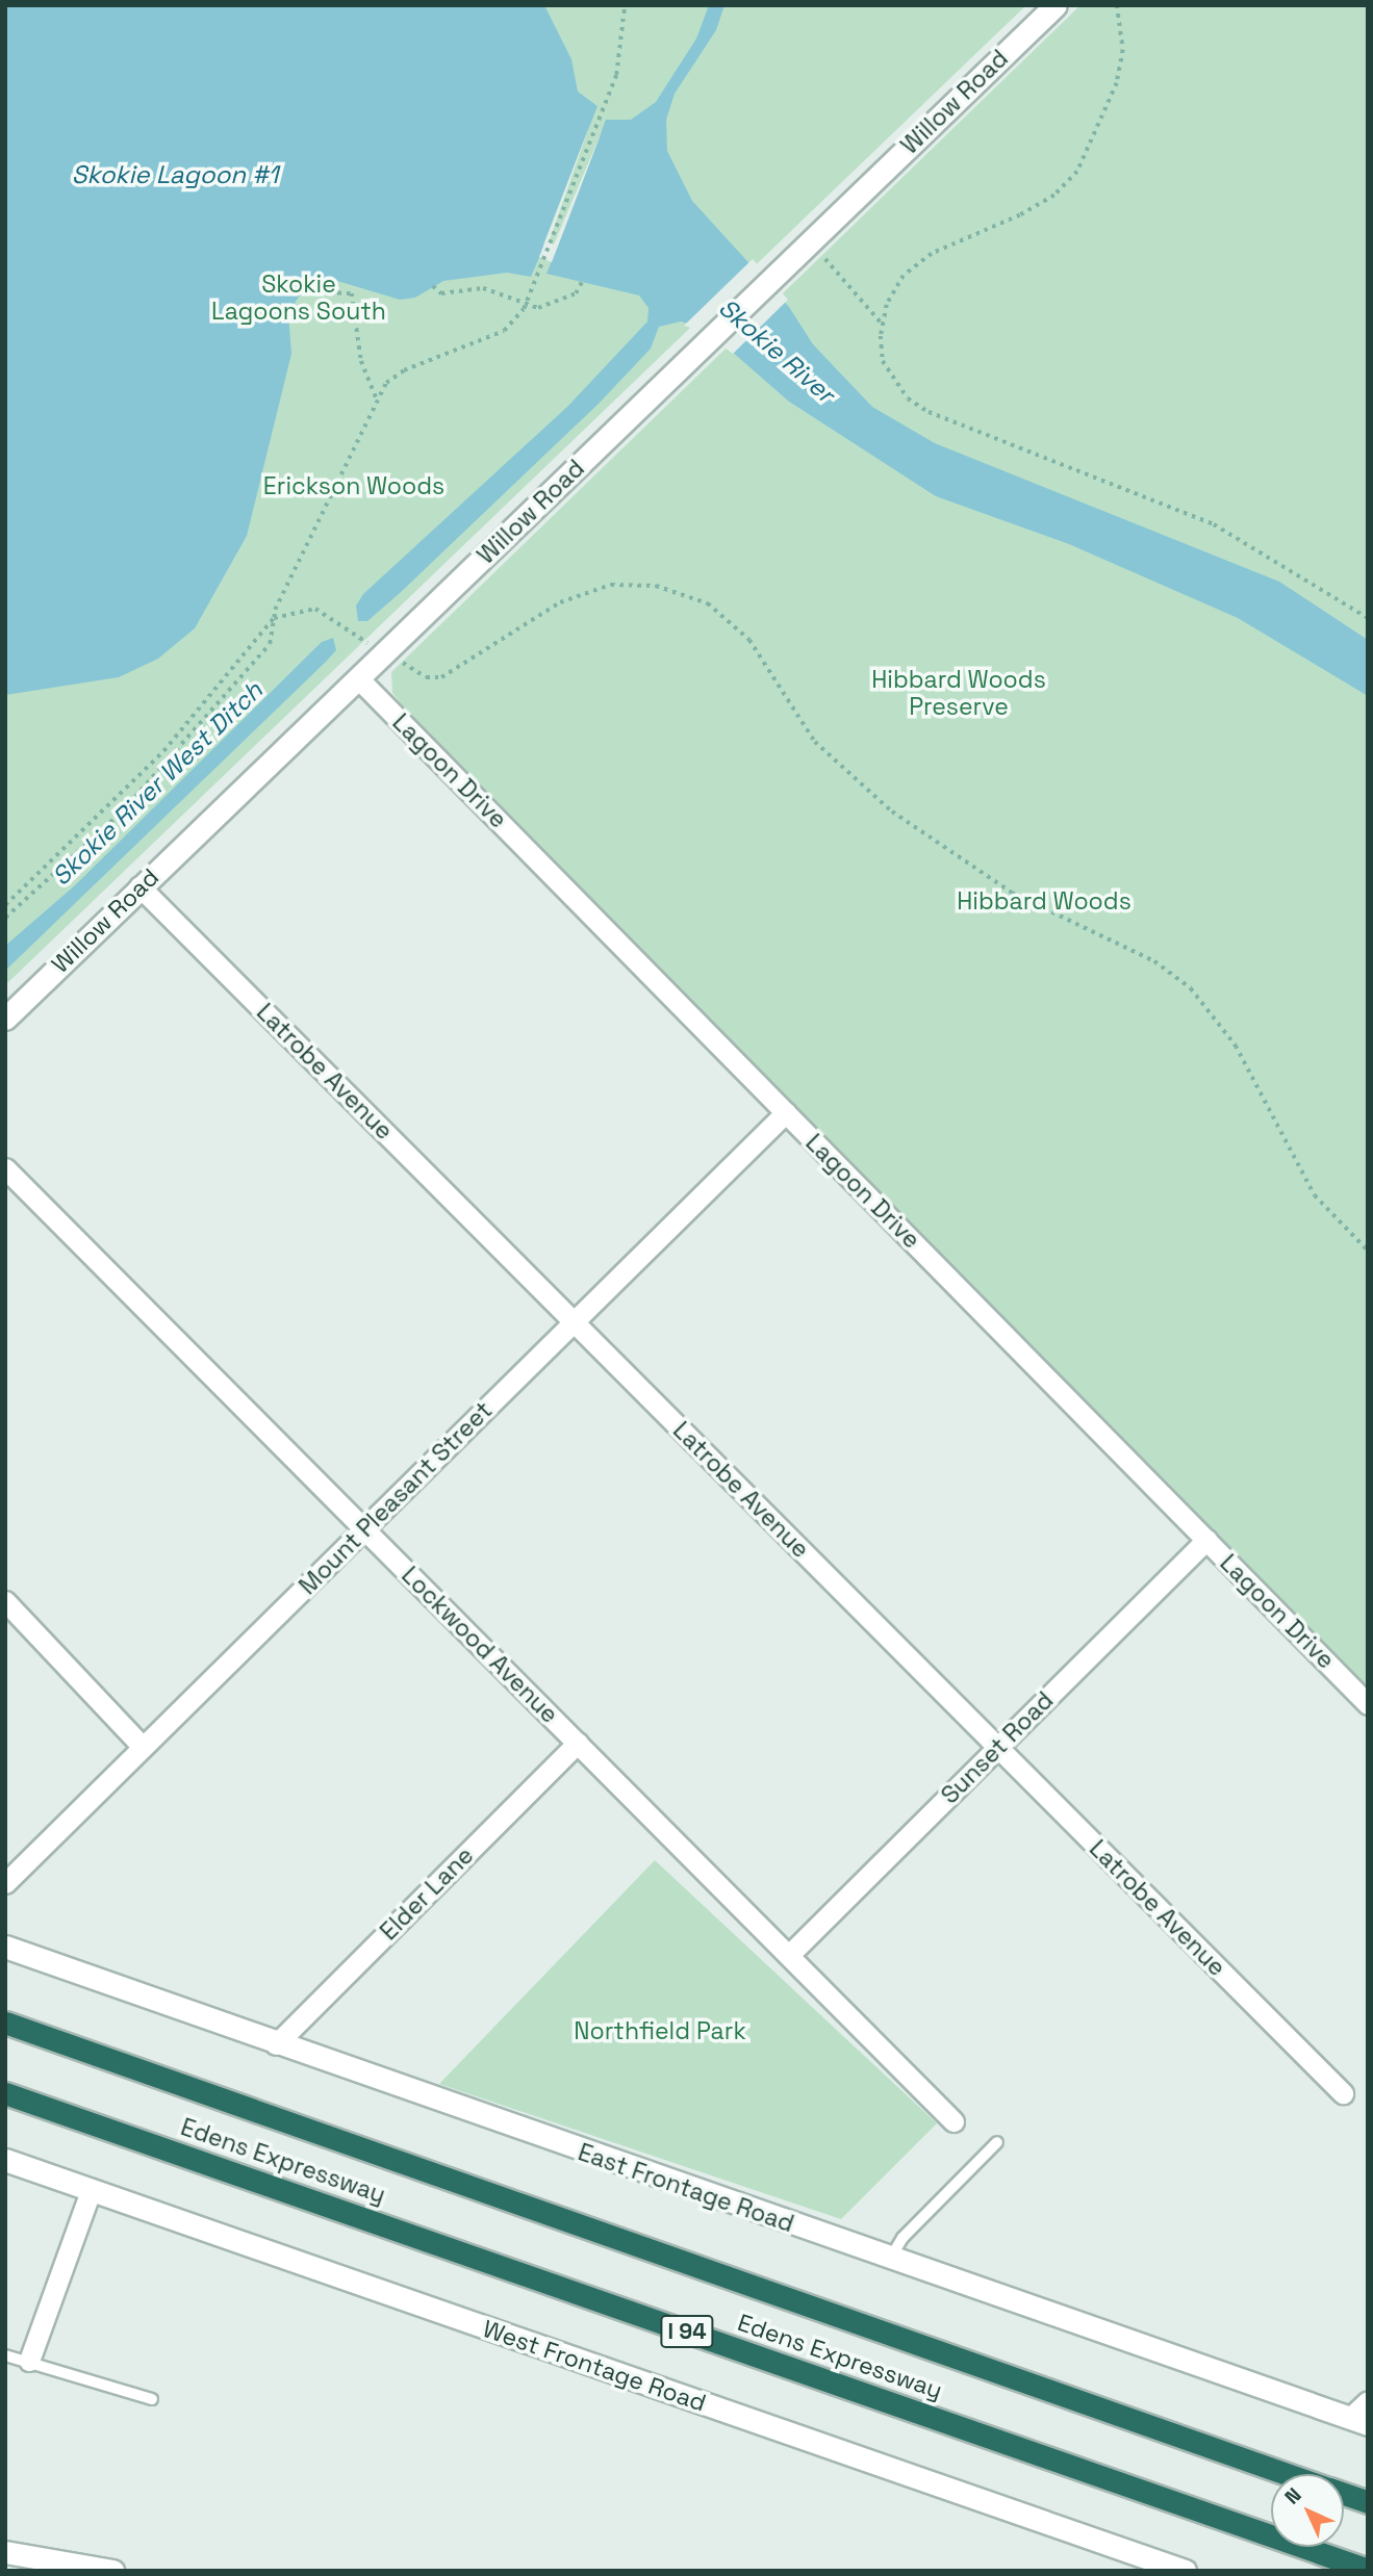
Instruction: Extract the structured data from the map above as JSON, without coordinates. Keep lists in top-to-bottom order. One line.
{"streets":{"highway":["Edens Expressway","I 94"],"street":["Willow Road","Lagoon Drive","Latrobe Avenue","Mount Pleasant Street","Lockwood Avenue","Sunset Road","Elder Lane","East Frontage Road","West Frontage Road"]},"crossings":[["Willow Road","Lagoon Drive"],["Willow Road","Latrobe Avenue"],["Lagoon Drive","Mount Pleasant Street"],["Lagoon Drive","Sunset Road"],["Latrobe Avenue","Mount Pleasant Street"],["Latrobe Avenue","Sunset Road"],["Mount Pleasant Street","Lockwood Avenue"],["Lockwood Avenue","Sunset Road"],["Lockwood Avenue","Elder Lane"],["Elder Lane","East Frontage Road"]],"water":["Skokie Lagoon #1","Skokie River","Skokie River West Ditch"],"parks":["Skokie Lagoons South","Erickson Woods","Hibbard Woods Preserve","Hibbard Woods","Northfield Park"],"north":"top left"}
